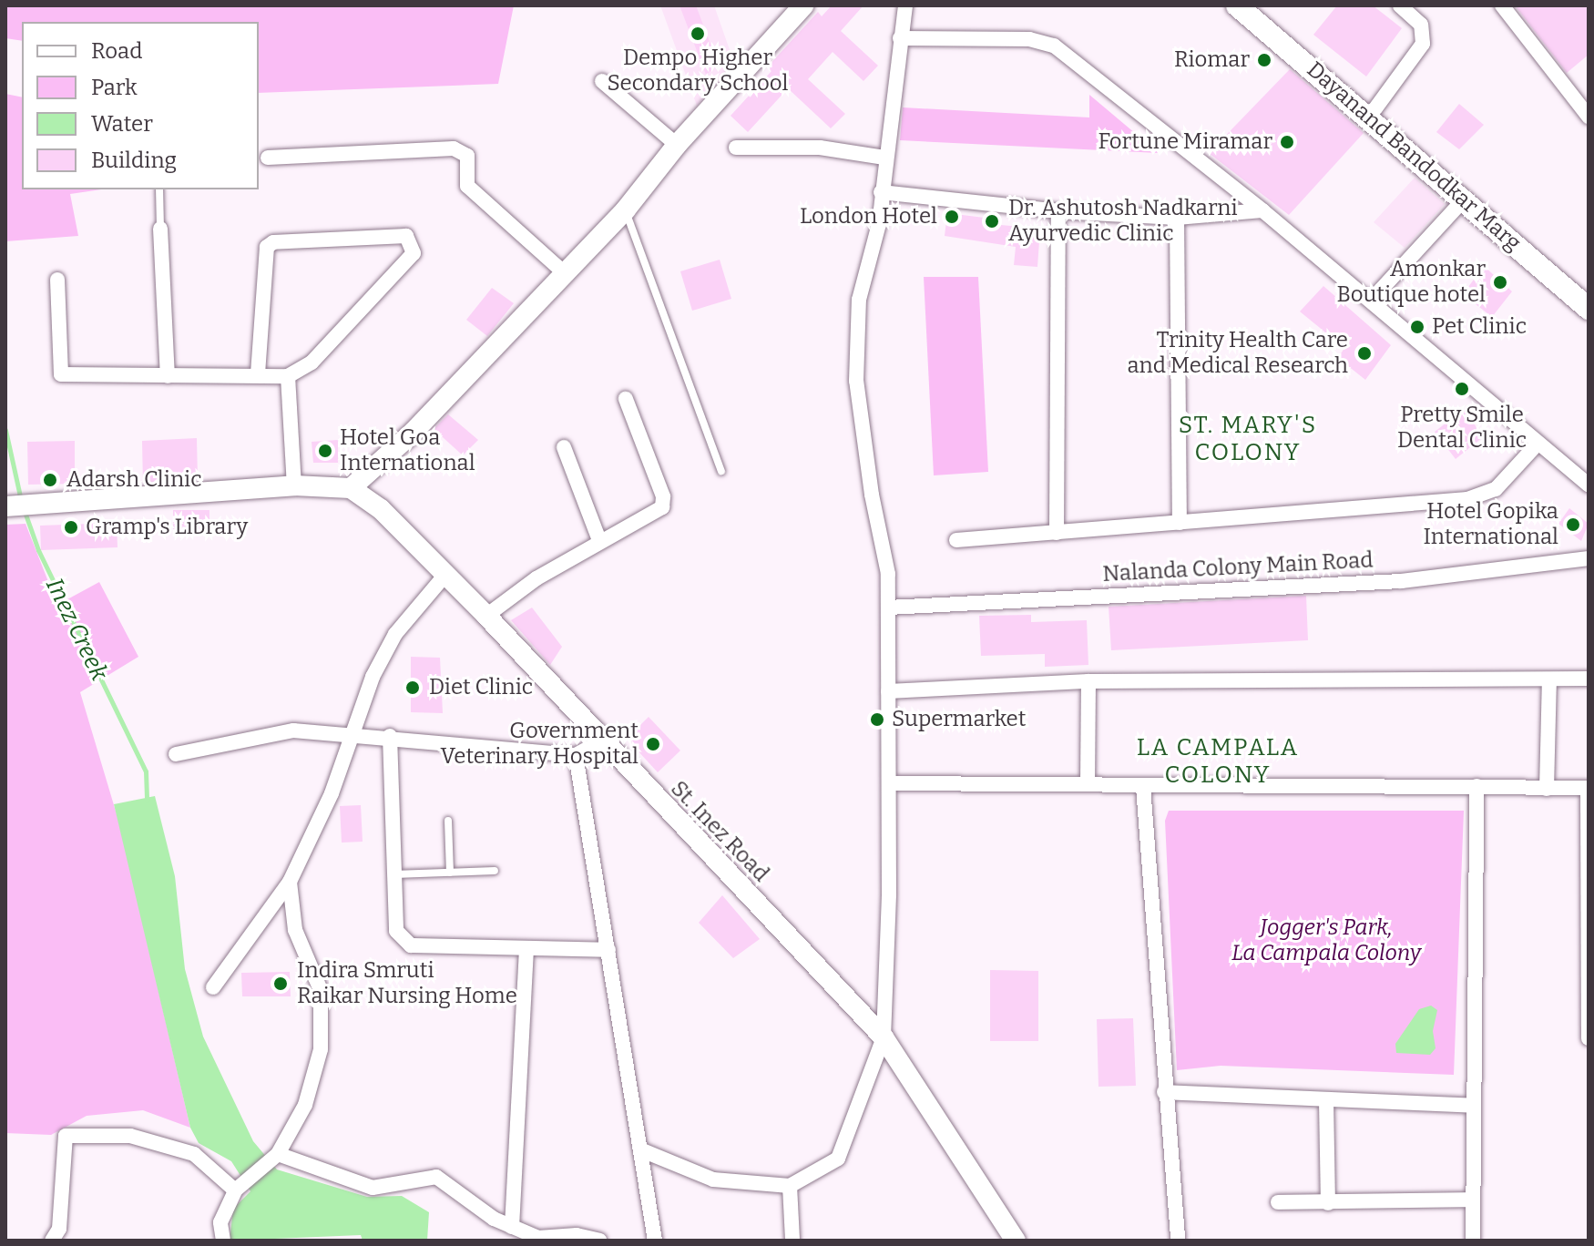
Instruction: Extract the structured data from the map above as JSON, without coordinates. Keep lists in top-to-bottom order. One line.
{"streets":{"main road":["Dayanand Bandodkar Marg","St. Inez Road"],"street":["Nalanda Colony Main Road"]},"districts":["ST. MARY'S COLONY","LA CAMPALA COLONY"],"water":["Inez Creek"],"parks":["Jogger's Park, La Campala Colony"],"places":["Dempo Higher Secondary School","Riomar","Fortune Miramar","London Hotel","Dr. Ashutosh Nadkarni Ayurvedic Clinic","Amonkar Boutique hotel","Pet Clinic","Trinity Health Care and Medical Research","Pretty Smile Dental Clinic","Hotel Goa International","Adarsh Clinic","Hotel Gopika International","Gramp's Library","Diet Clinic","Supermarket","Government Veterinary Hospital","Indira Smruti Raikar Nursing Home"],"legend":["Road","Park","Water","Building"]}
